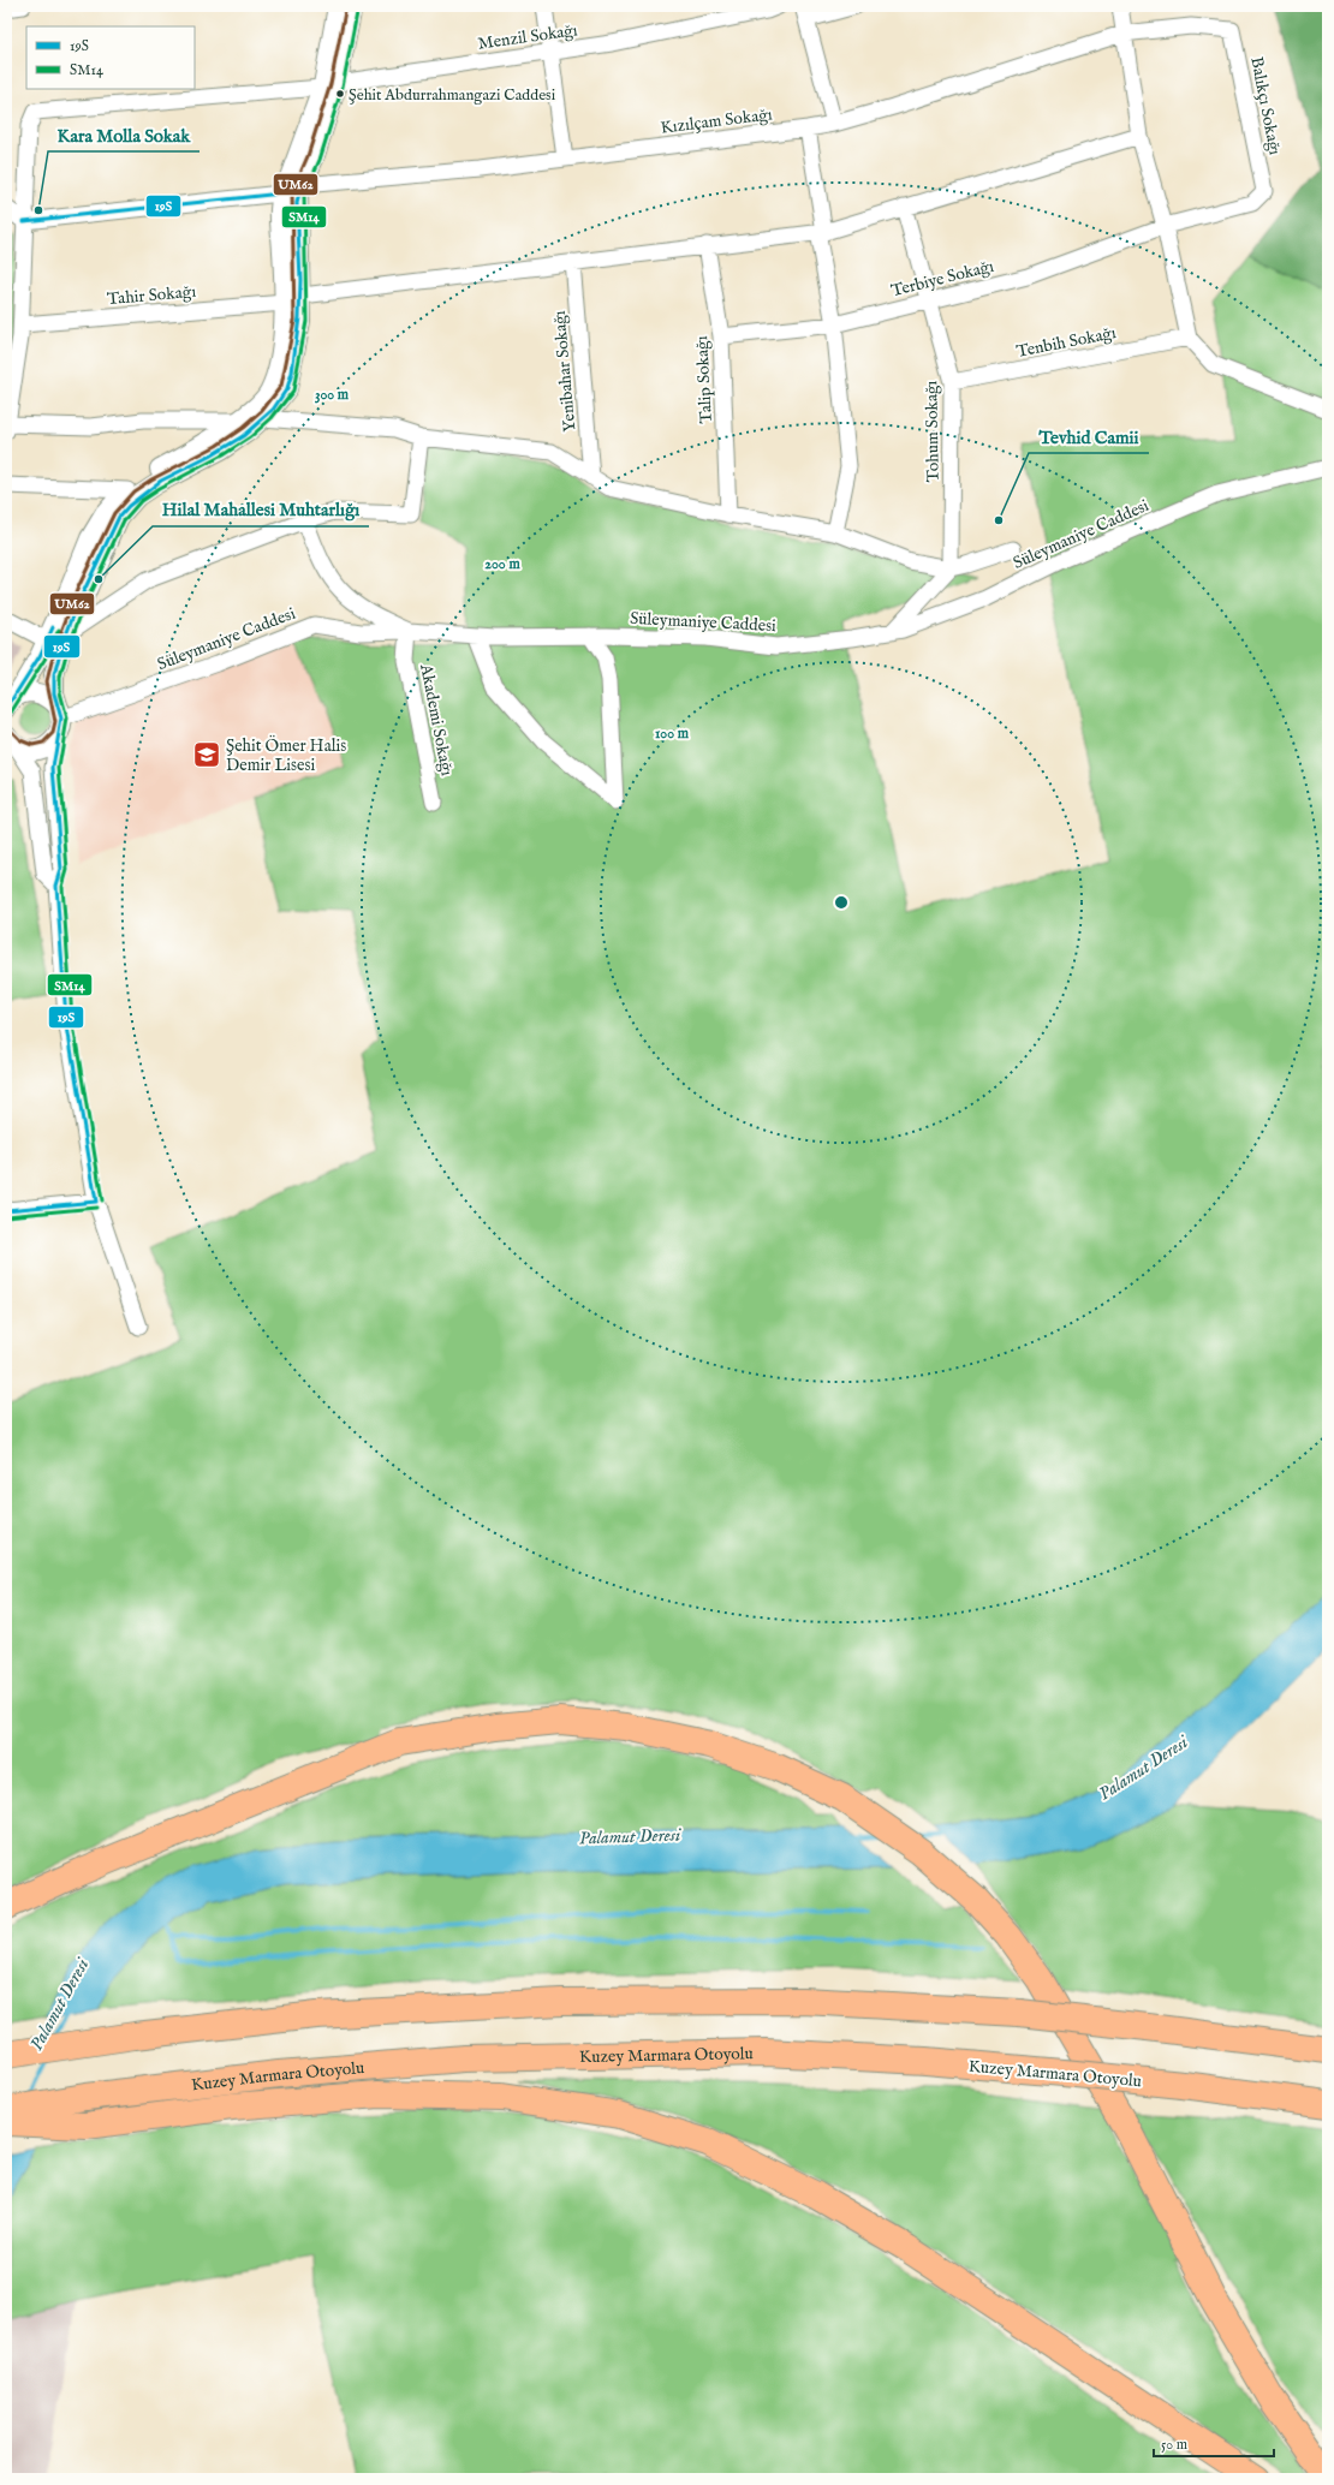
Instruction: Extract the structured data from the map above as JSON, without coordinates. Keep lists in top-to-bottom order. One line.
{"streets":{"highway":["Kuzey Marmara Otoyolu"],"street":["Menzil Sokağı","Balıkçı Sokağı","Kızılçam Sokağı","Terbiye Sokağı","Tahir Sokağı","Tenbih Sokağı","Yenibahar Sokağı","Talip Sokağı","Tohum Sokağı","Süleymaniye Caddesi","Akademi Sokağı"]},"crossings":[["Balıkçı Sokağı","Kızılçam Sokağı"],["Balıkçı Sokağı","Terbiye Sokağı"],["Terbiye Sokağı","Talip Sokağı"],["Terbiye Sokağı","Tohum Sokağı"],["Tahir Sokağı","Yenibahar Sokağı"],["Tahir Sokağı","Talip Sokağı"],["Tahir Sokağı","Tohum Sokağı"],["Tenbih Sokağı","Tohum Sokağı"],["Süleymaniye Caddesi","Akademi Sokağı"]],"water":["Palamut Deresi"],"places":{"other":["Şehit Abdurrahmangazi Caddesi","Kara Molla Sokak","Tevhid Camii","Hilal Mahallesi Muhtarlığı"],"school or university":["Şehit Ömer Halis Demir Lisesi"]},"lines":["transit line UM62","transit line SM14","transit line 19S"],"legend":["19S","SM14"],"scale_bar":"50 m","rings":["300 m","200 m","100 m"]}
